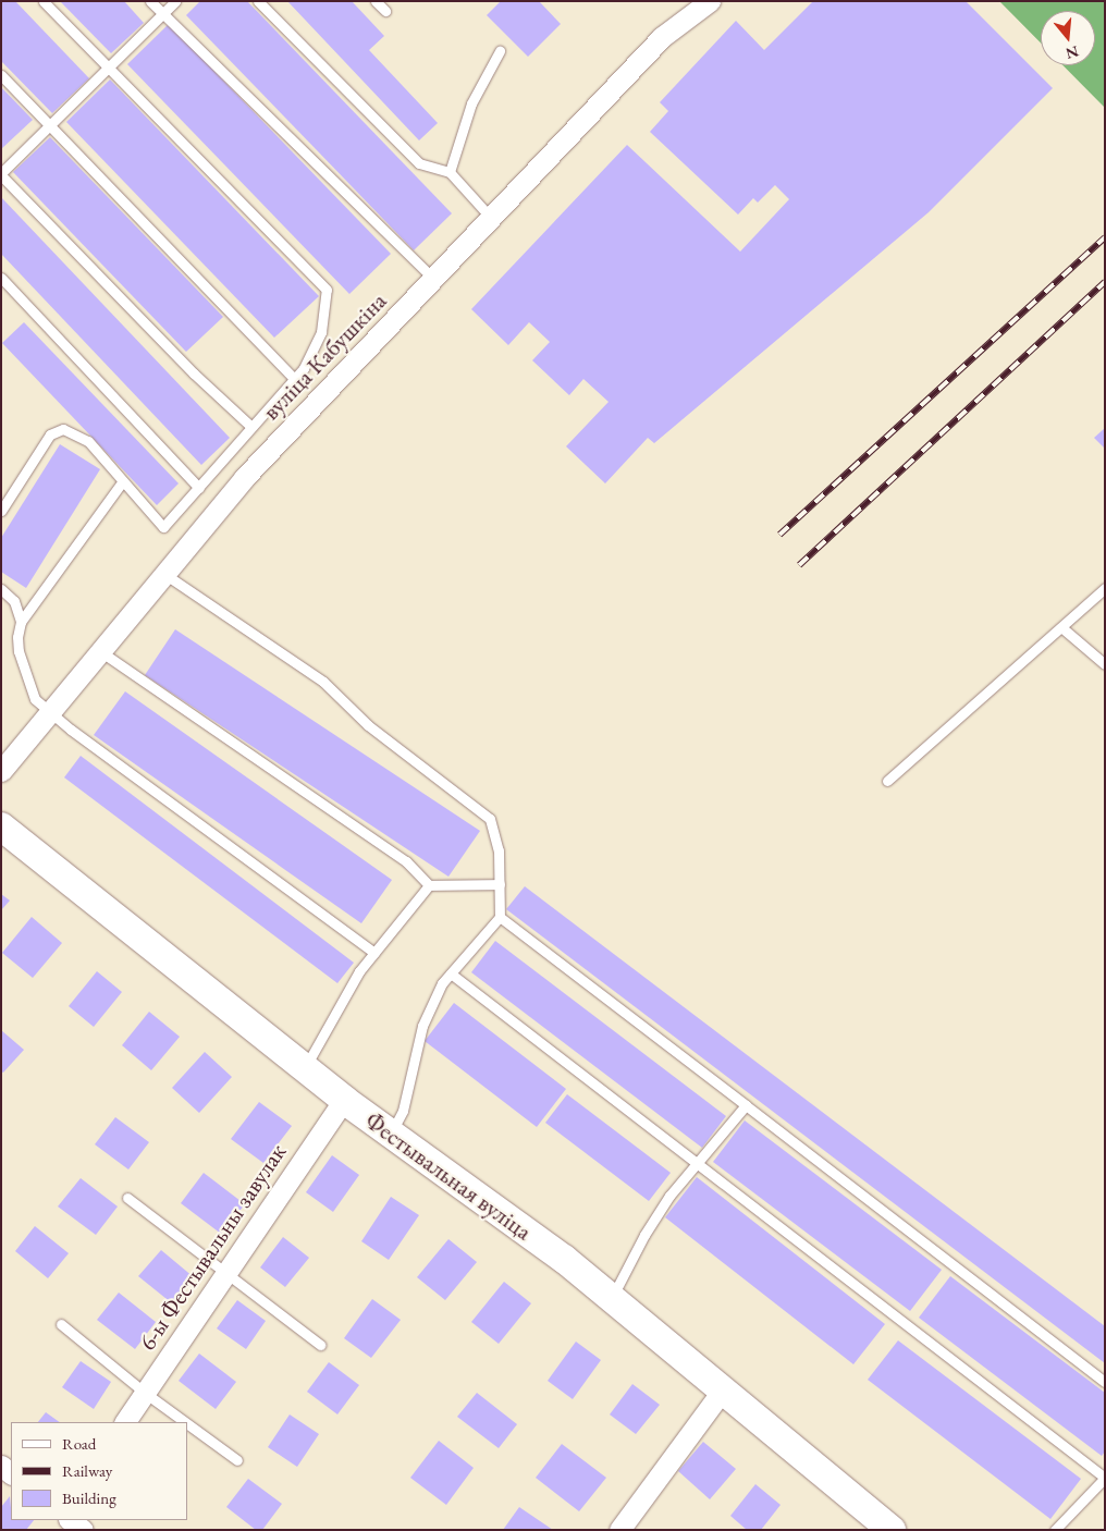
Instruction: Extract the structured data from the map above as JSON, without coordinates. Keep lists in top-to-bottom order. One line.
{"streets":{"street":["вуліца Кабушкіна","Фестывальная вуліца","6-ы Фестывальны завулак"]},"crossings":[["Фестывальная вуліца","6-ы Фестывальны завулак"]],"legend":["Road","Railway","Building"],"north":"bottom"}
